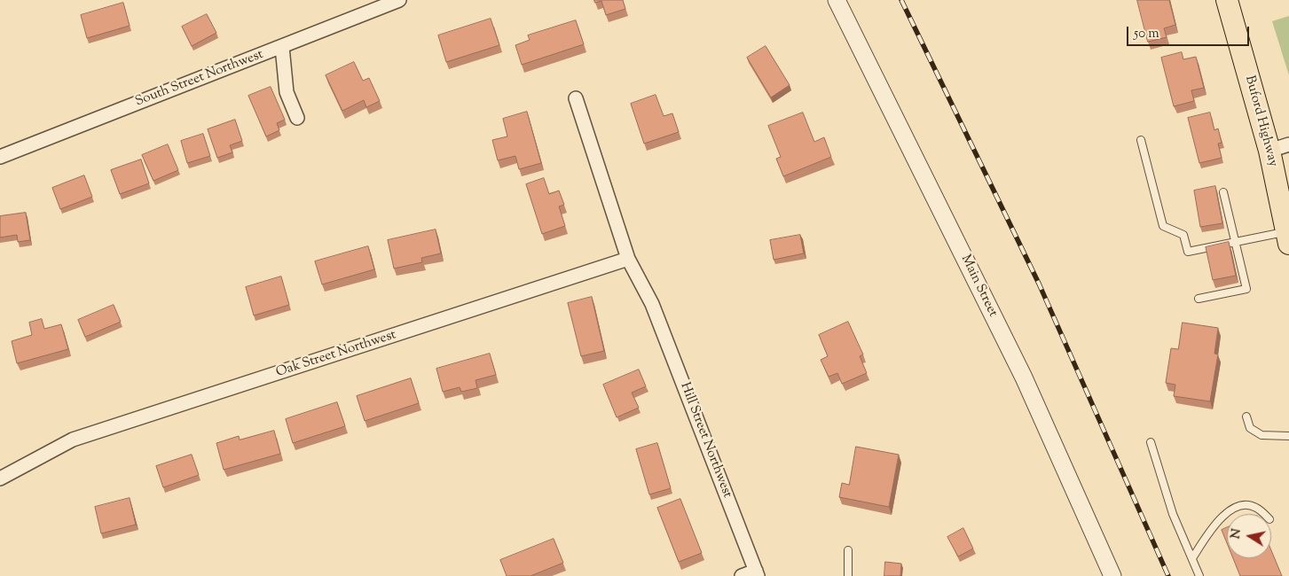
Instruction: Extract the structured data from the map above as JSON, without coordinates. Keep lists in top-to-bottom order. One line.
{"streets":{"main road":["Buford Highway"],"street":["South Street Northwest","Main Street","Oak Street Northwest","Hill Street Northwest"]},"crossings":[["Oak Street Northwest","Hill Street Northwest"]],"scale_bar":"50 m","north":"left"}
